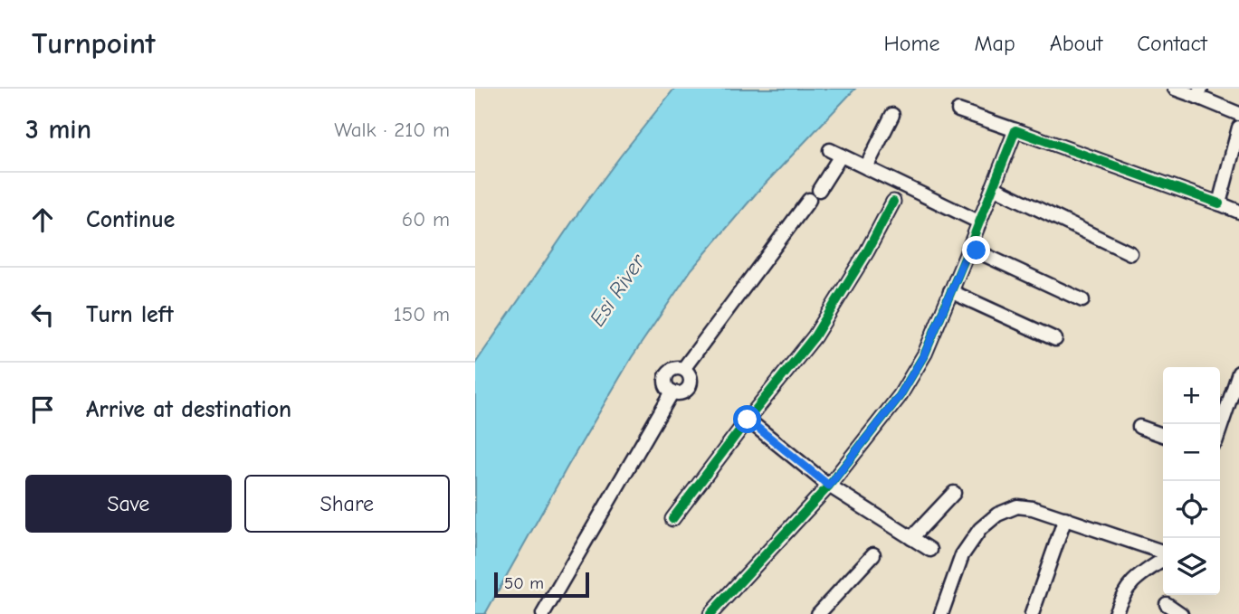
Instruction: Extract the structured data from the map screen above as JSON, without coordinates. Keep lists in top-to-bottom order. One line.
{"water":["Esi River"],"scale_bar":"50 m","page":{"header":"Turnpoint","nav":["Home","Map","About","Contact"],"heading":["3 min","Walk · 210 m"],"list":[["Continue","60 m"],["Turn left","150 m"],"Arrive at destination"],"map_buttons":["+","−"],"buttons":["Save","Share"],"scale":"50 m"}}
